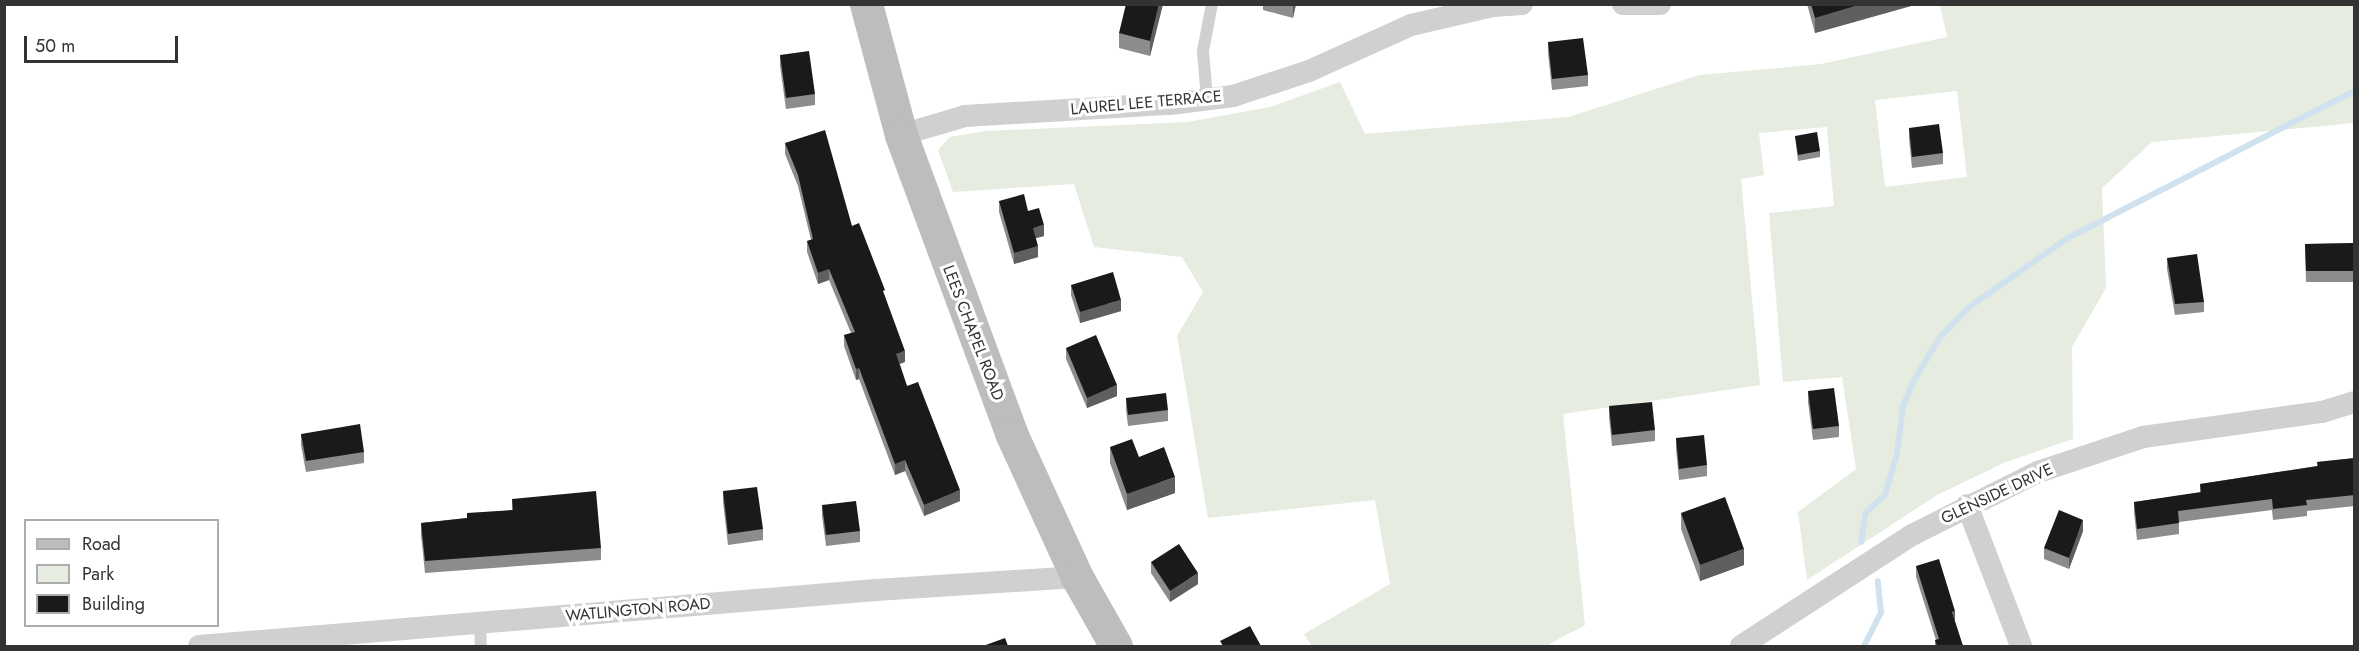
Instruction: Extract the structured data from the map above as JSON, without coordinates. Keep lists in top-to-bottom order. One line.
{"streets":{"main road":["LEES CHAPEL ROAD"],"street":["LAUREL LEE TERRACE","GLENSIDE DRIVE","WATLINGTON ROAD"]},"crossings":[["LAUREL LEE TERRACE","LEES CHAPEL ROAD"],["LEES CHAPEL ROAD","WATLINGTON ROAD"]],"legend":["Road","Park","Building"],"scale_bar":"50 m"}
